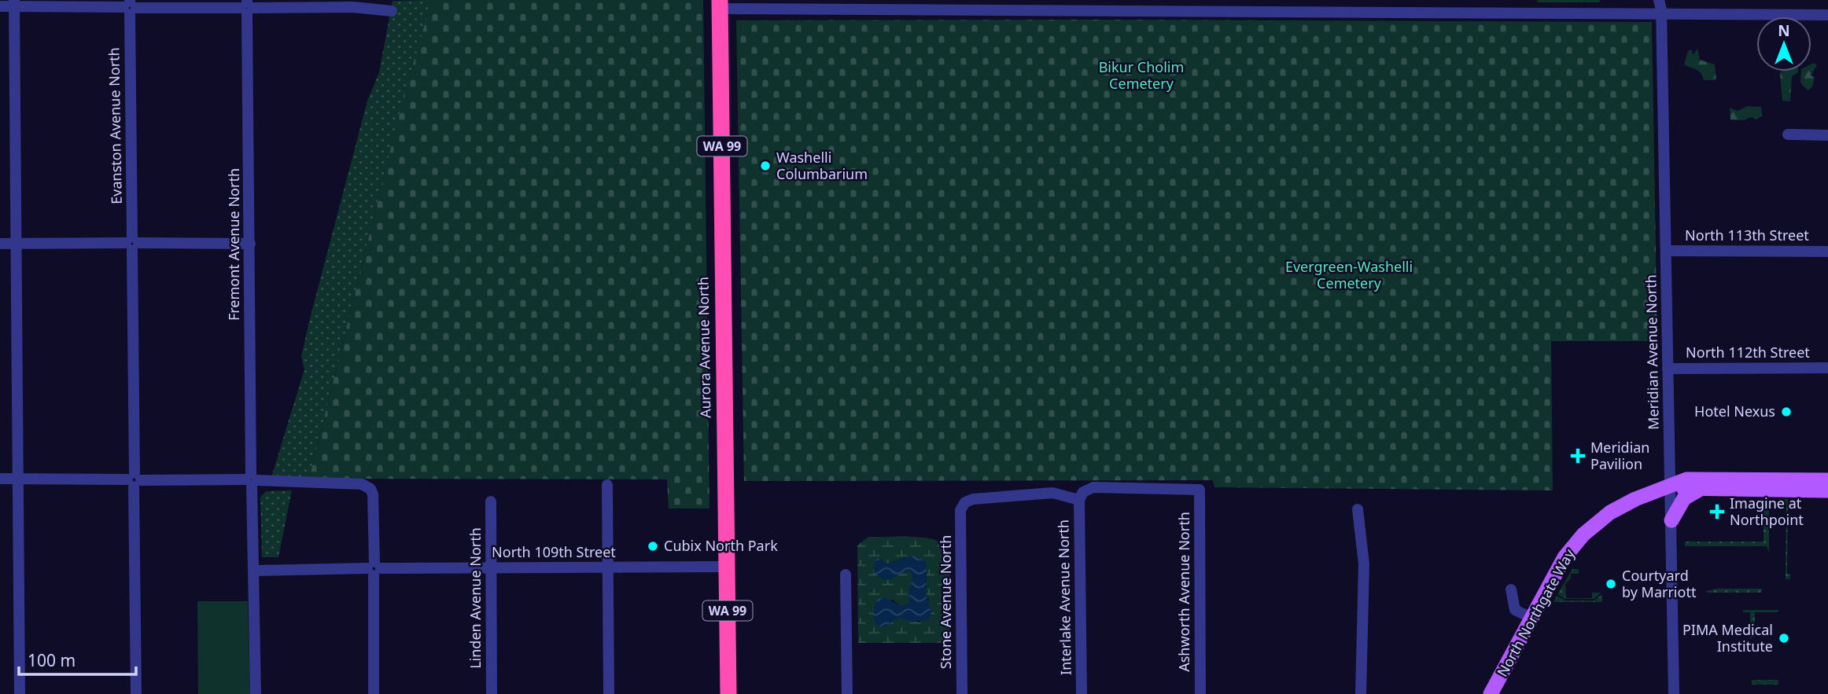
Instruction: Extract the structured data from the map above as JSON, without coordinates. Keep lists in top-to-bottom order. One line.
{"streets":{"highway":["WA 99","Aurora Avenue North"],"main road":["North Northgate Way"],"street":["Evanston Avenue North","North 113th Street","Fremont Avenue North","Meridian Avenue North","North 112th Street","North 109th Street","Ashworth Avenue North","Interlake Avenue North","Linden Avenue North","Stone Avenue North"]},"crossings":[["North 113th Street","Meridian Avenue North"],["Fremont Avenue North","North 109th Street"],["Aurora Avenue North","North 109th Street"],["Meridian Avenue North","North 112th Street"],["Meridian Avenue North","North Northgate Way"],["North 109th Street","Linden Avenue North"],["Ashworth Avenue North","Interlake Avenue North"],["Ashworth Avenue North","Stone Avenue North"],["Interlake Avenue North","Stone Avenue North"]],"parks":["Bikur Cholim Cemetery","Evergreen-Washelli Cemetery"],"places":{"other":["Washelli Columbarium","Hotel Nexus","Cubix North Park","Courtyard by Marriott","PIMA Medical Institute"],"health":["Meridian Pavilion","Imagine at Northpoint"]},"scale_bar":"100 m","north":"top"}
